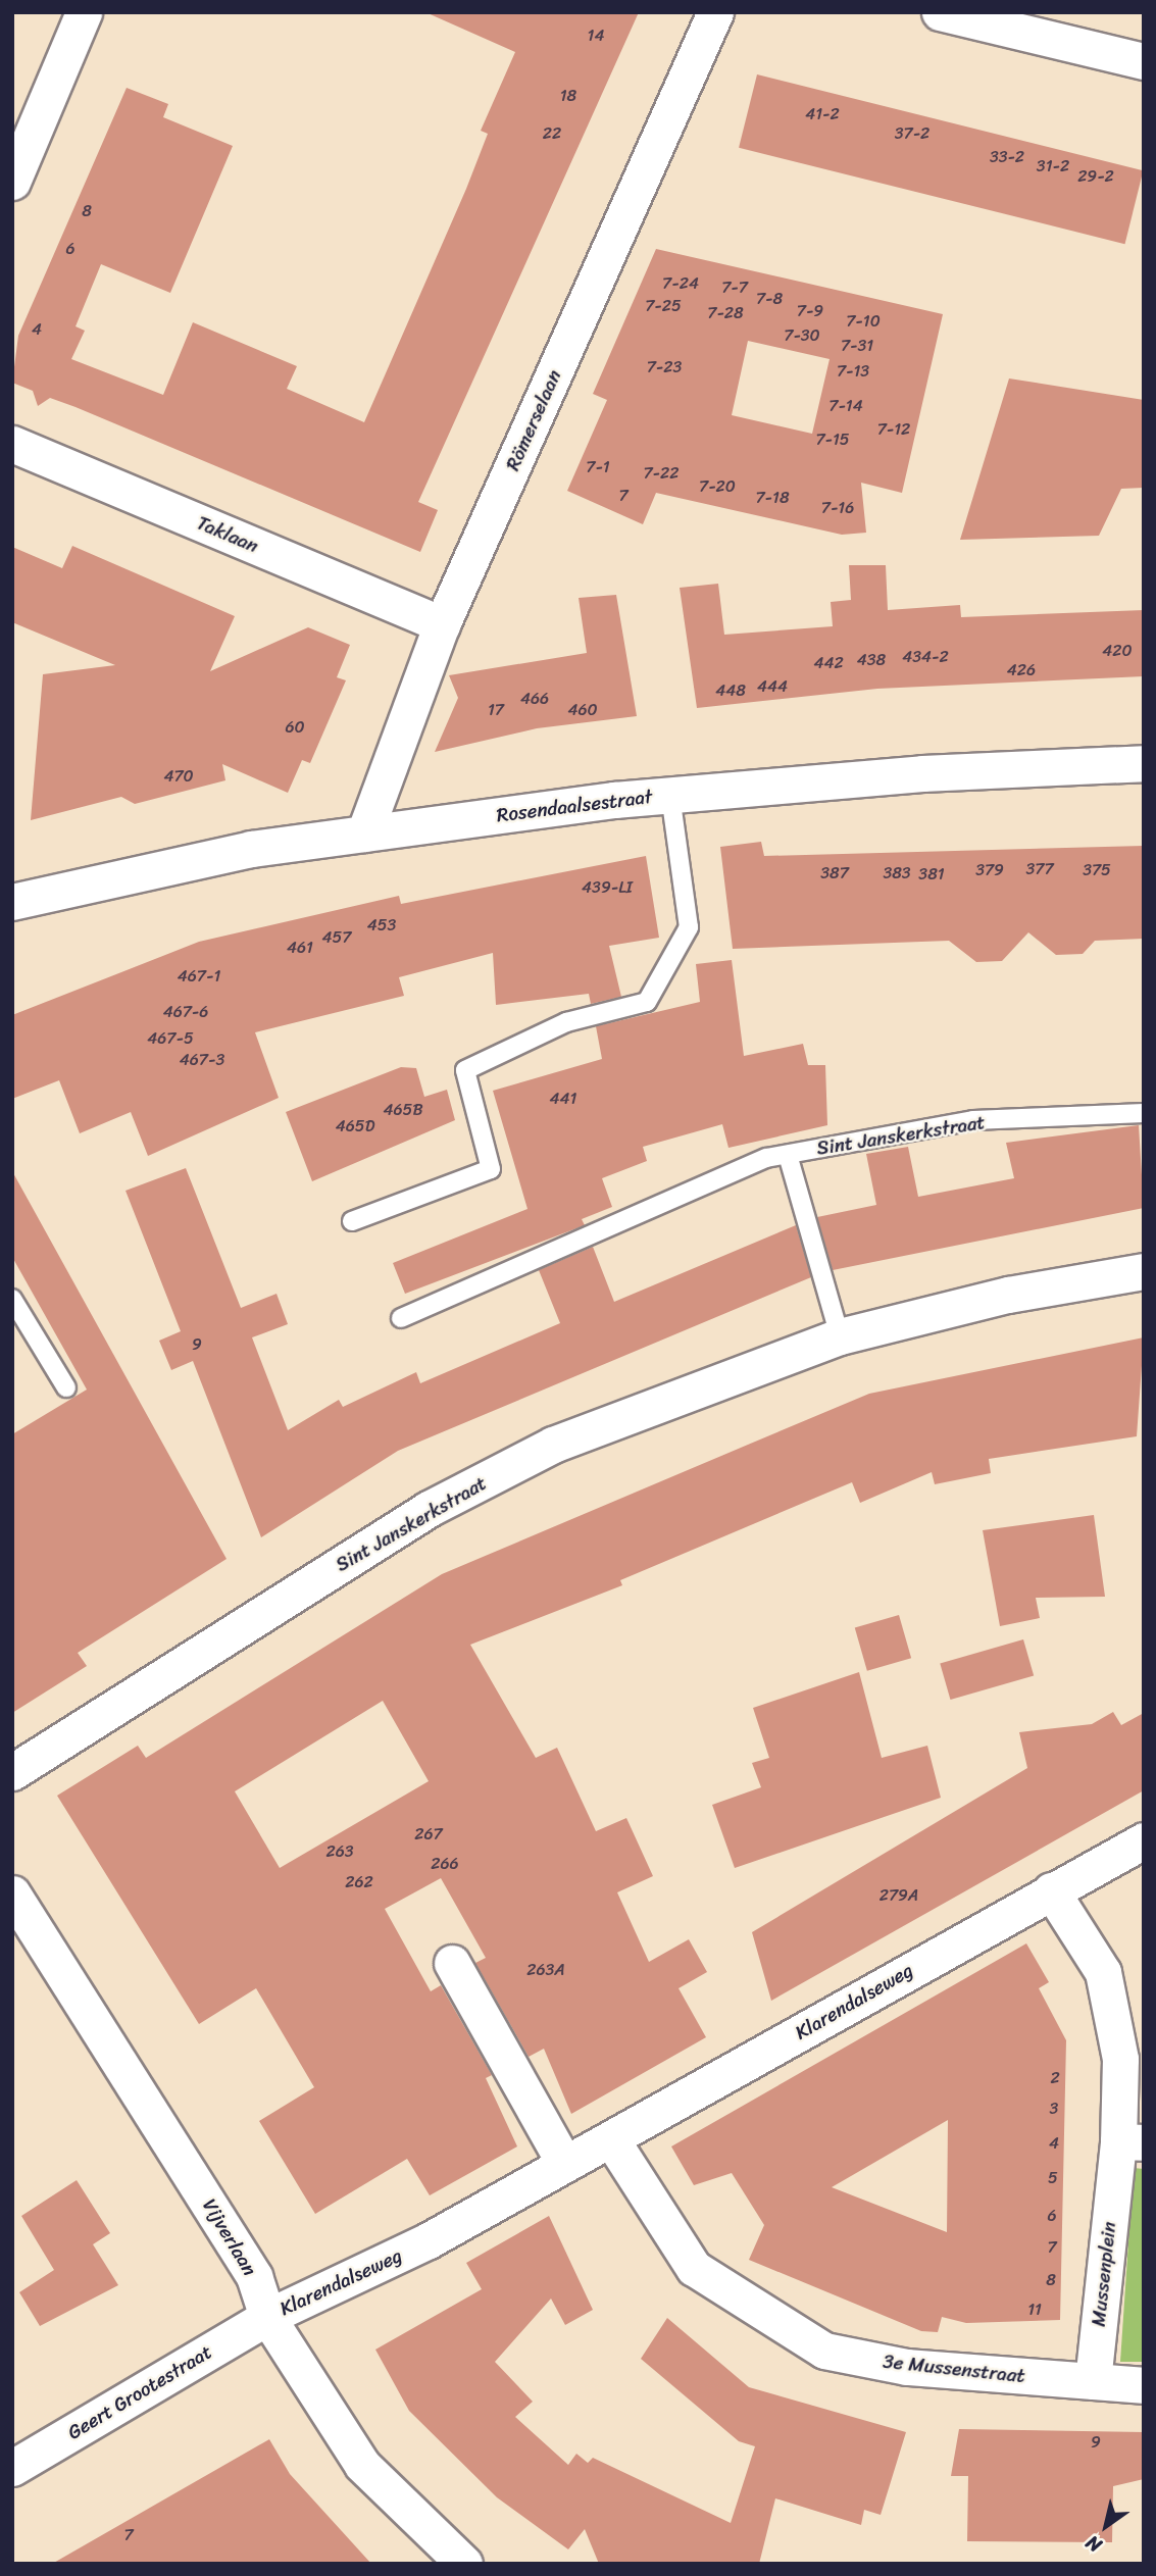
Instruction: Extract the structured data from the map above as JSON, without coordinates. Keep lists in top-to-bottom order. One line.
{"streets":{"street":["Römerselaan","Taklaan","Rosendaalsestraat","Sint Janskerkstraat","Klarendalseweg","Vijverlaan","Mussenplein","3e Mussenstraat","Geert Grootestraat"]},"crossings":[["Römerselaan","Taklaan"],["Römerselaan","Rosendaalsestraat"],["Klarendalseweg","Vijverlaan"],["Klarendalseweg","Mussenplein"],["Klarendalseweg","3e Mussenstraat"],["Klarendalseweg","Geert Grootestraat"],["Vijverlaan","Geert Grootestraat"],["Mussenplein","3e Mussenstraat"]],"house_numbers":["14","18","41-2","22","37-2","33-2","31-2","29-2","8","6","7-24","7-7","7-8","7-25","7-9","7-28","7-10","4","7-30","7-31","7-23","7-13","7-14","7-12","7-15","7-1","7-22","7-20","7","7-18","7-16","420","434-2","438","442","426","444","448","466","17","460","60","470","377","379","375","387","383","381","439-LI","453","457","461","467-1","467-6","467-5","467-3","441","465B","465D","9","267","263","266","262","279A","263A","2","3","4","5","6","7","8","11","9","7"],"north":"bottom left"}
